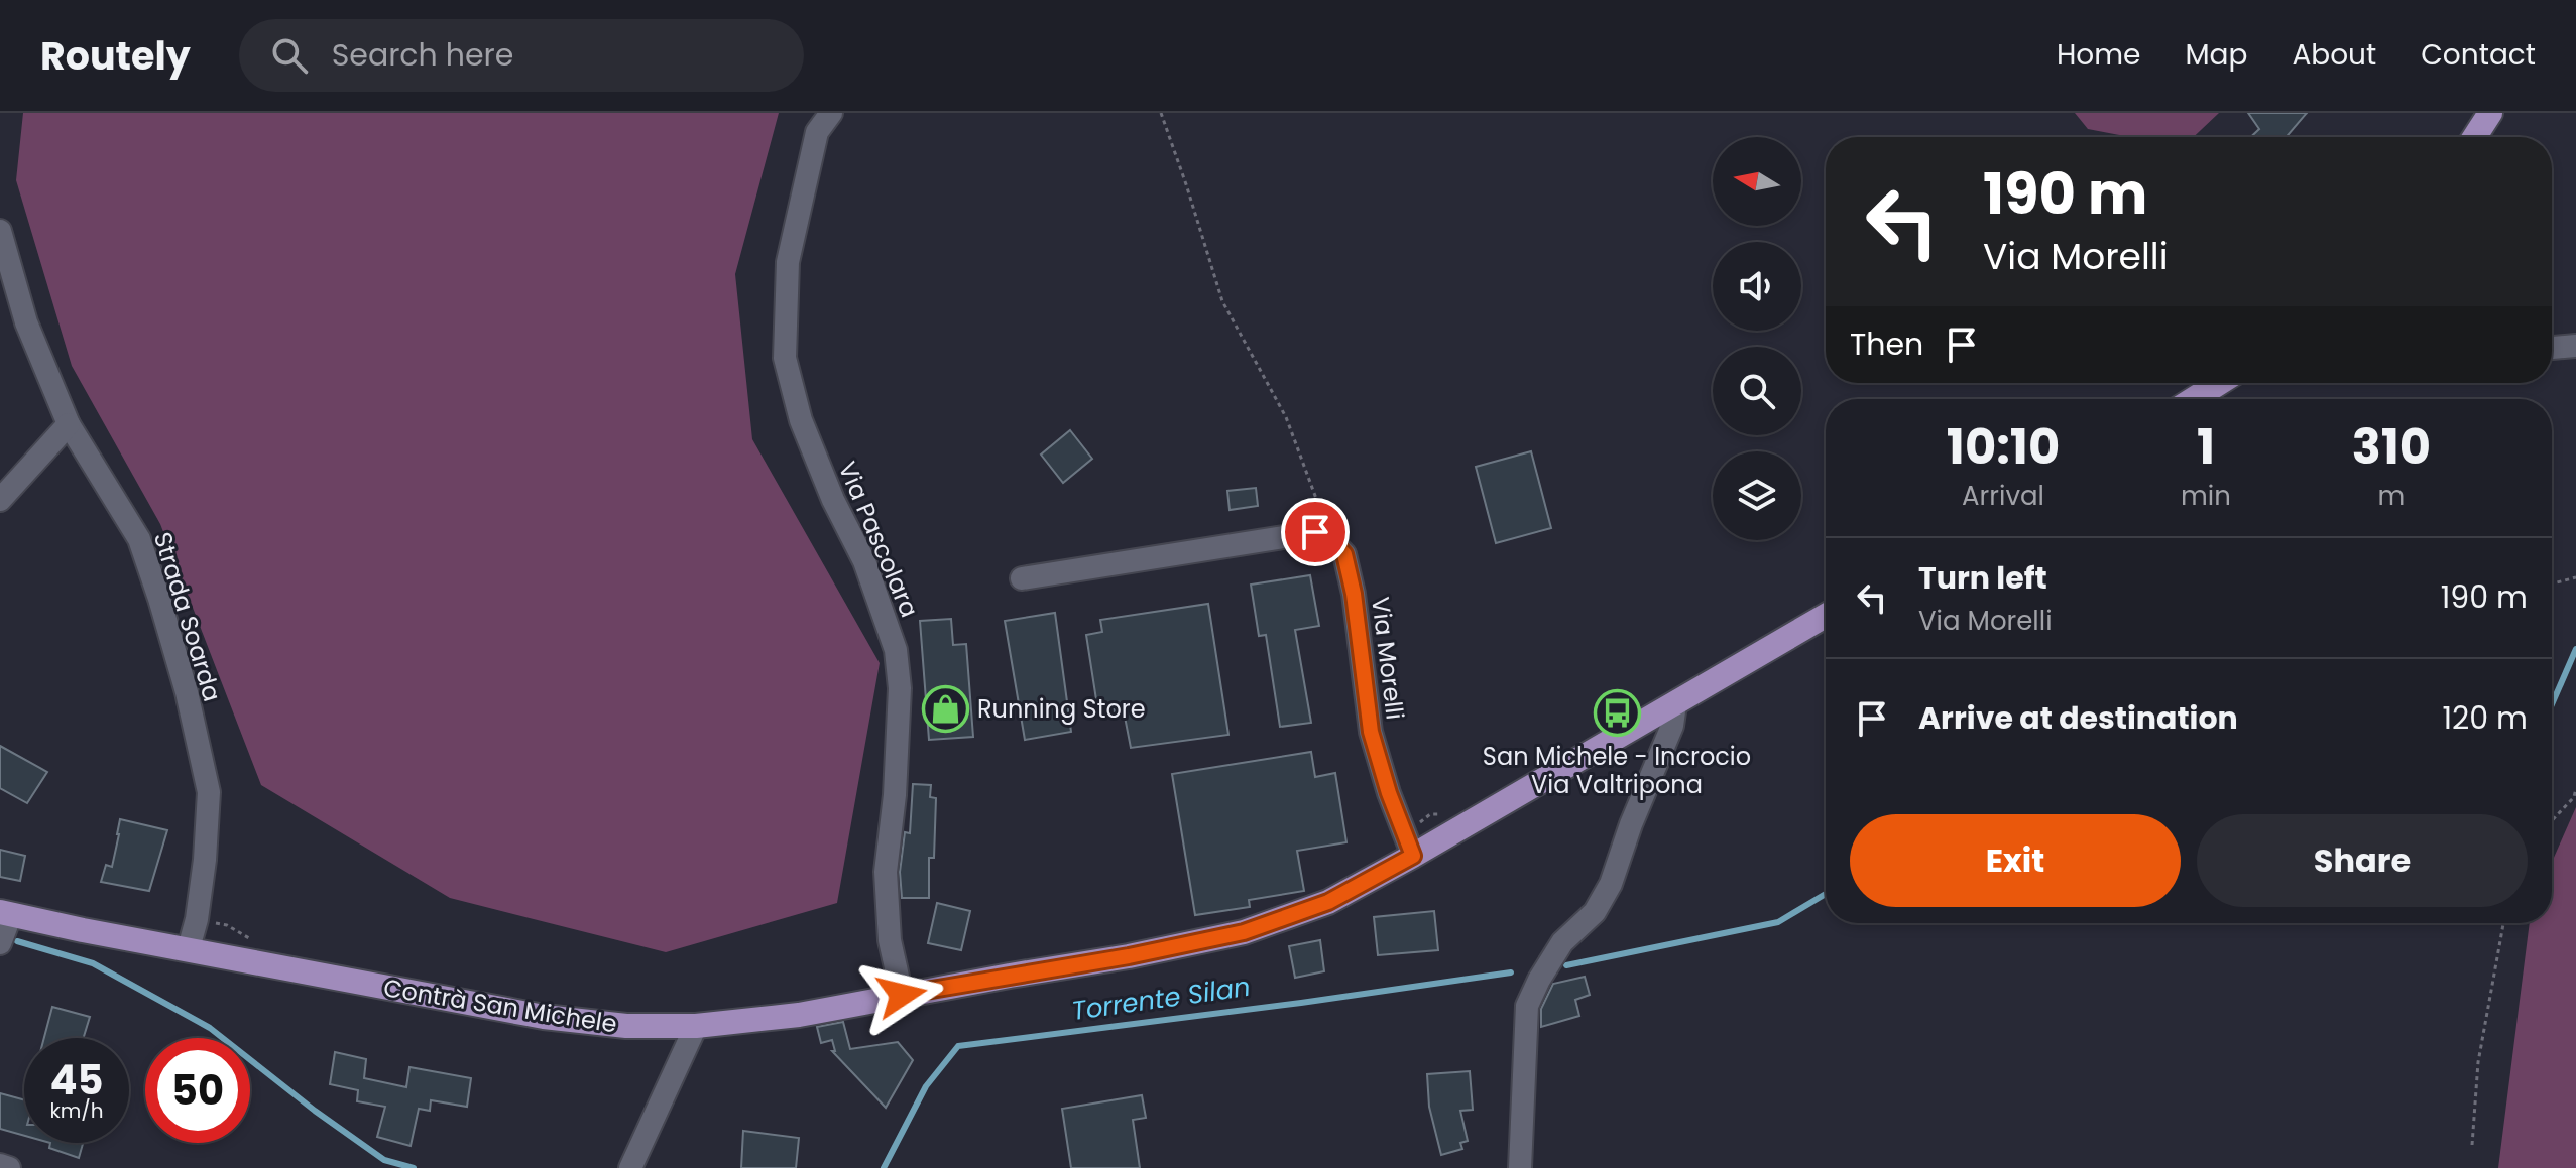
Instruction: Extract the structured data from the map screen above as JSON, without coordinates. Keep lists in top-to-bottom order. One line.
{"streets":{"main road":["Contrà San Michele"],"street":["Via Pascolara","Strada Soarda","Via Morelli"]},"crossings":[["Via Pascolara","Contrà San Michele"],["Strada Soarda","Contrà San Michele"],["Via Morelli","Contrà San Michele"]],"water":["Torrente Silan"],"places":{"shop":["Running Store"],"bus stop":["San Michele - Incrocio Via Valtripona"]},"north":"left","page":{"header":"Routely","search":"Search here","nav":["Home","Map","About","Contact"],"turn":["190 m","Via Morelli"],"then":"Then","eta":["10:10","Arrival","1","min","310","m"],"list":[{"name":"Turn left","note":"Via Morelli","value":"190 m"},{"name":"Arrive at destination","value":"120 m"}],"buttons":["Exit","Share"],"speed":"45 km/h","limit":"50"}}
